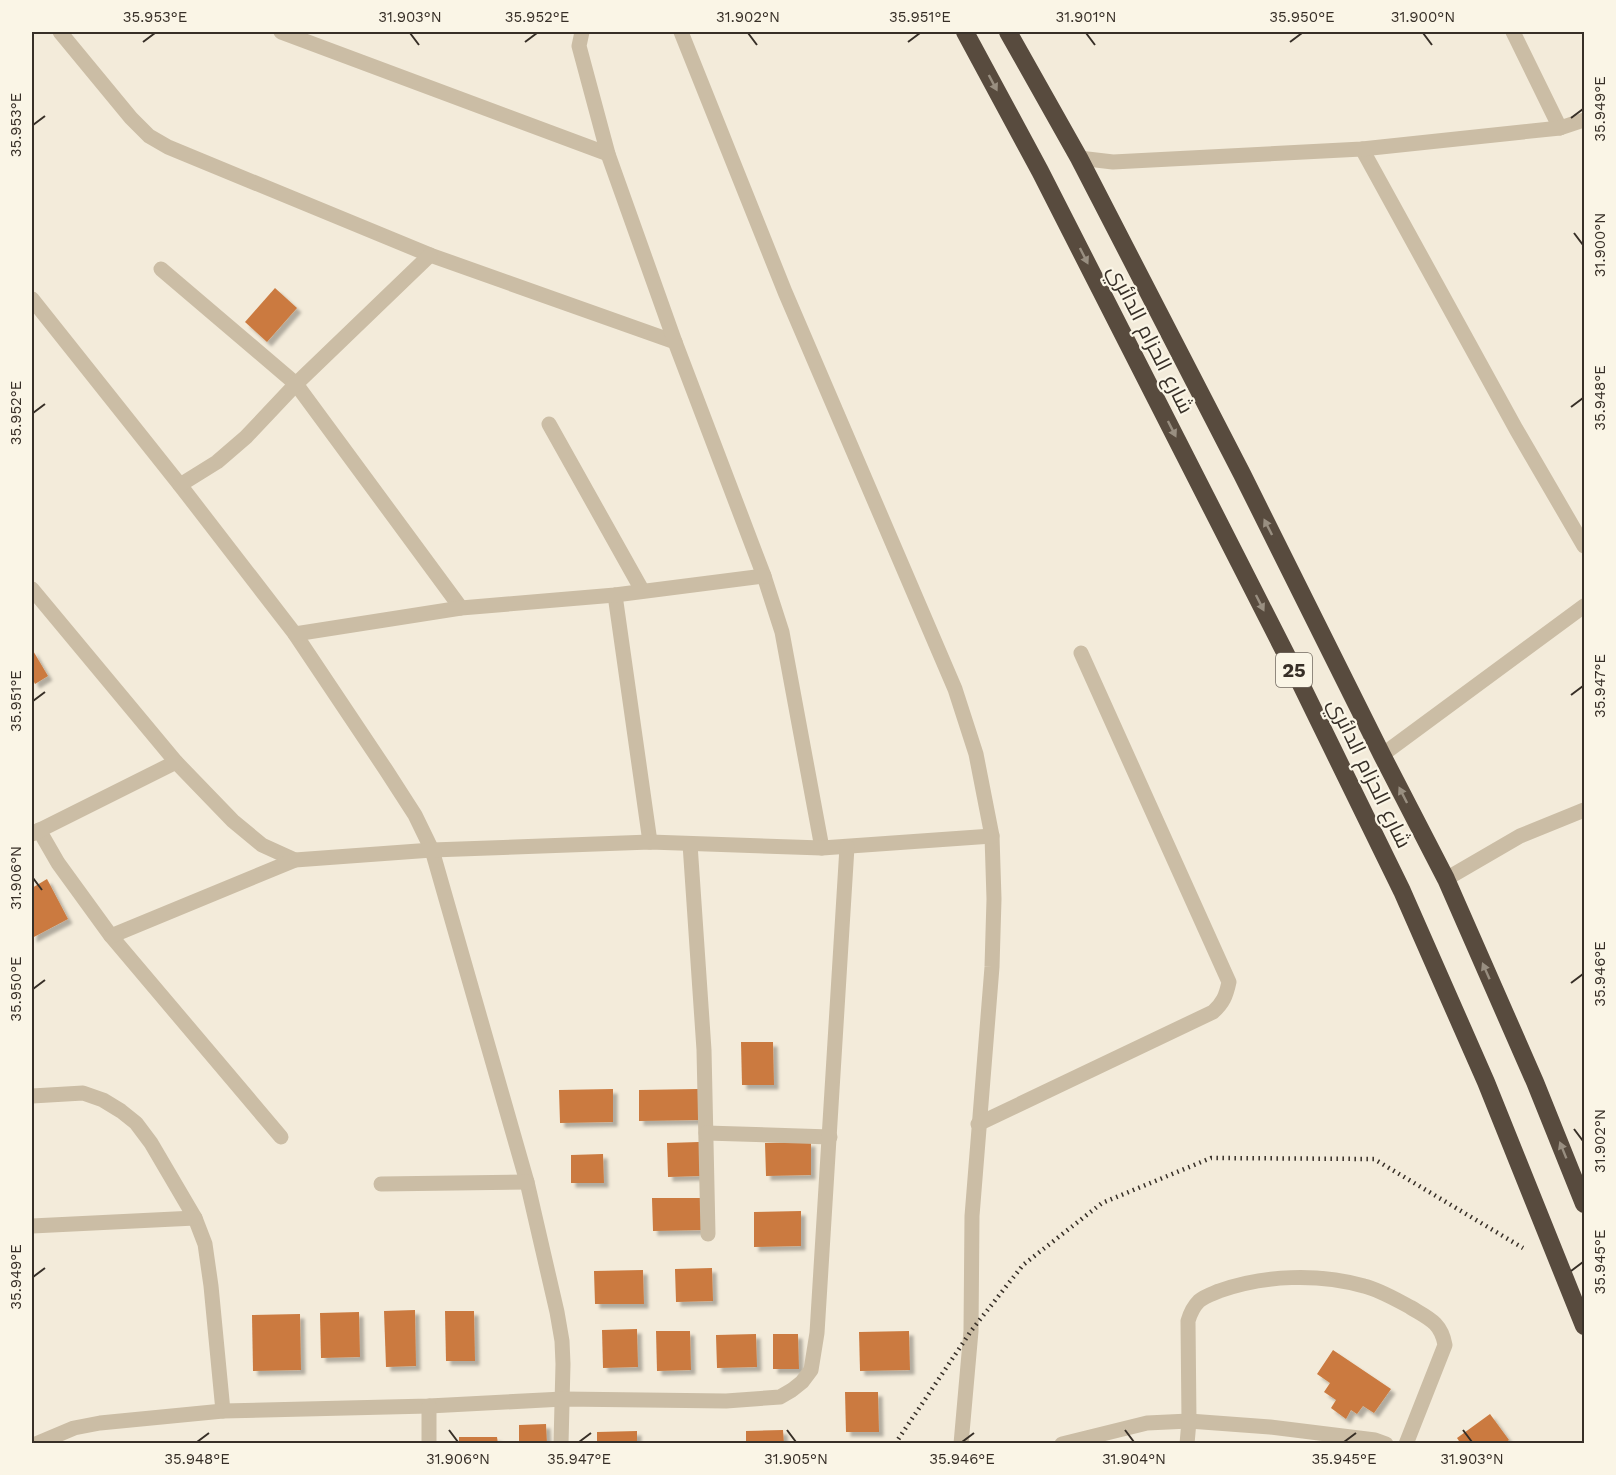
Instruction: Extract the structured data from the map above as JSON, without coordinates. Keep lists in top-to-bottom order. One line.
{"streets":{"highway":["شارع الحزام الدائري","25"]},"coordinates":["35.953°E","31.903°N","35.952°E","31.902°N","35.951°E","31.901°N","35.950°E","31.900°N","35.949°E","35.948°E","35.947°E","31.906°N","35.946°E","35.945°E","31.905°N","31.904°N"]}
